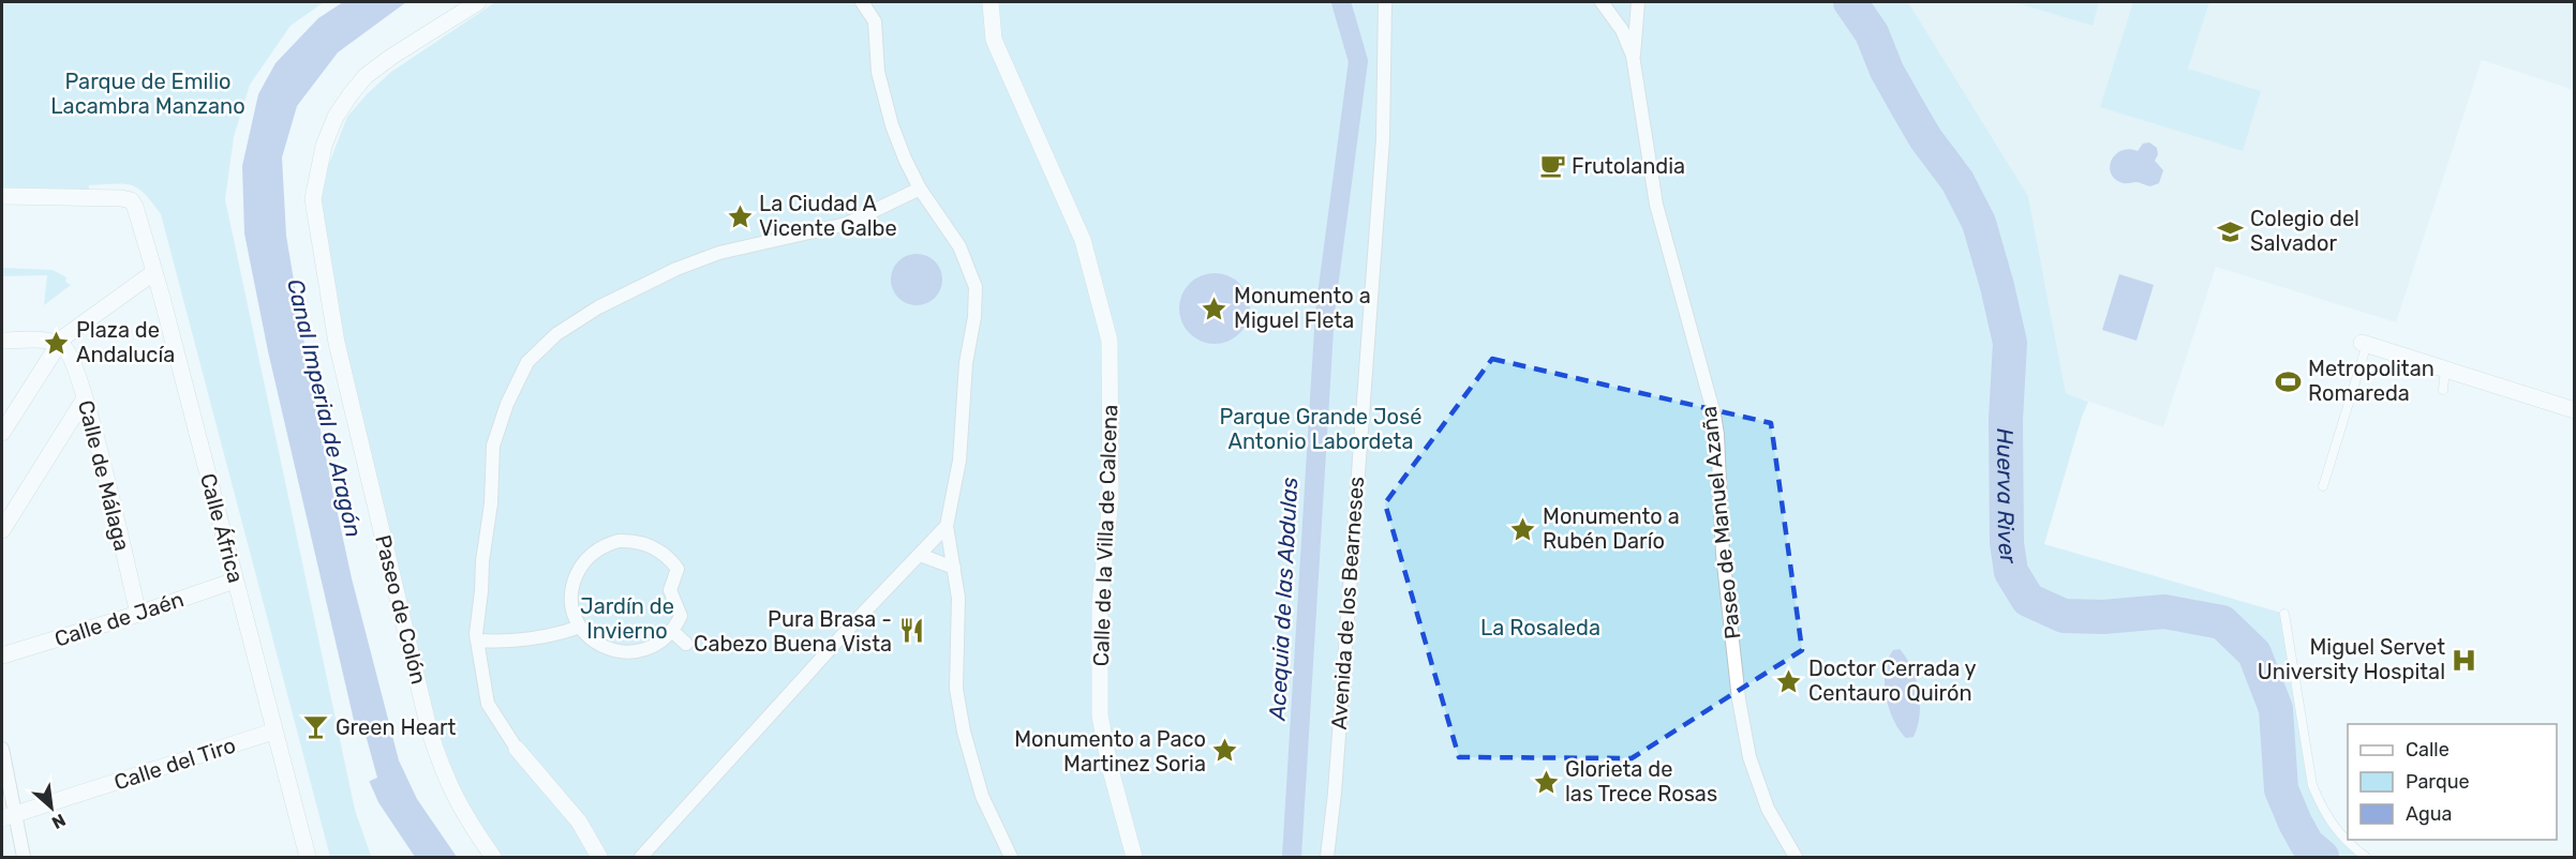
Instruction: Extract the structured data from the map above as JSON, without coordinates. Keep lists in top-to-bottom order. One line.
{"streets":{"street":["Calle de Málaga","Paseo de Manuel Azaña","Calle África","Calle de la Villa de Calcena","Avenida de los Bearneses","Paseo de Colón","Calle de Jaén","Calle del Tiro"]},"crossings":[["Calle de Málaga","Calle de Jaén"],["Calle África","Calle de Jaén"],["Calle África","Calle del Tiro"]],"water":["Canal Imperial de Aragón","Huerva River","Acequia de las Abdulas"],"parks":["Parque de Emilio Lacambra Manzano","Parque Grande José Antonio Labordeta","Jardín de Invierno","La Rosaleda"],"places":{"cafe":["Frutolandia"],"place":["La Ciudad A Vicente Galbe","Monumento a Miguel Fleta","Plaza de Andalucía","Monumento a Rubén Darío","Doctor Cerrada y Centauro Quirón","Monumento a Paco Martinez Soria","Glorieta de las Trece Rosas"],"school or university":["Colegio del Salvador"],"sports":["Metropolitan Romareda"],"restaurant":["Pura Brasa - Cabezo Buena Vista"],"hospital":["Miguel Servet University Hospital"],"bar":["Green Heart"]},"legend":["Calle","Parque","Agua"],"north":"bottom right"}
